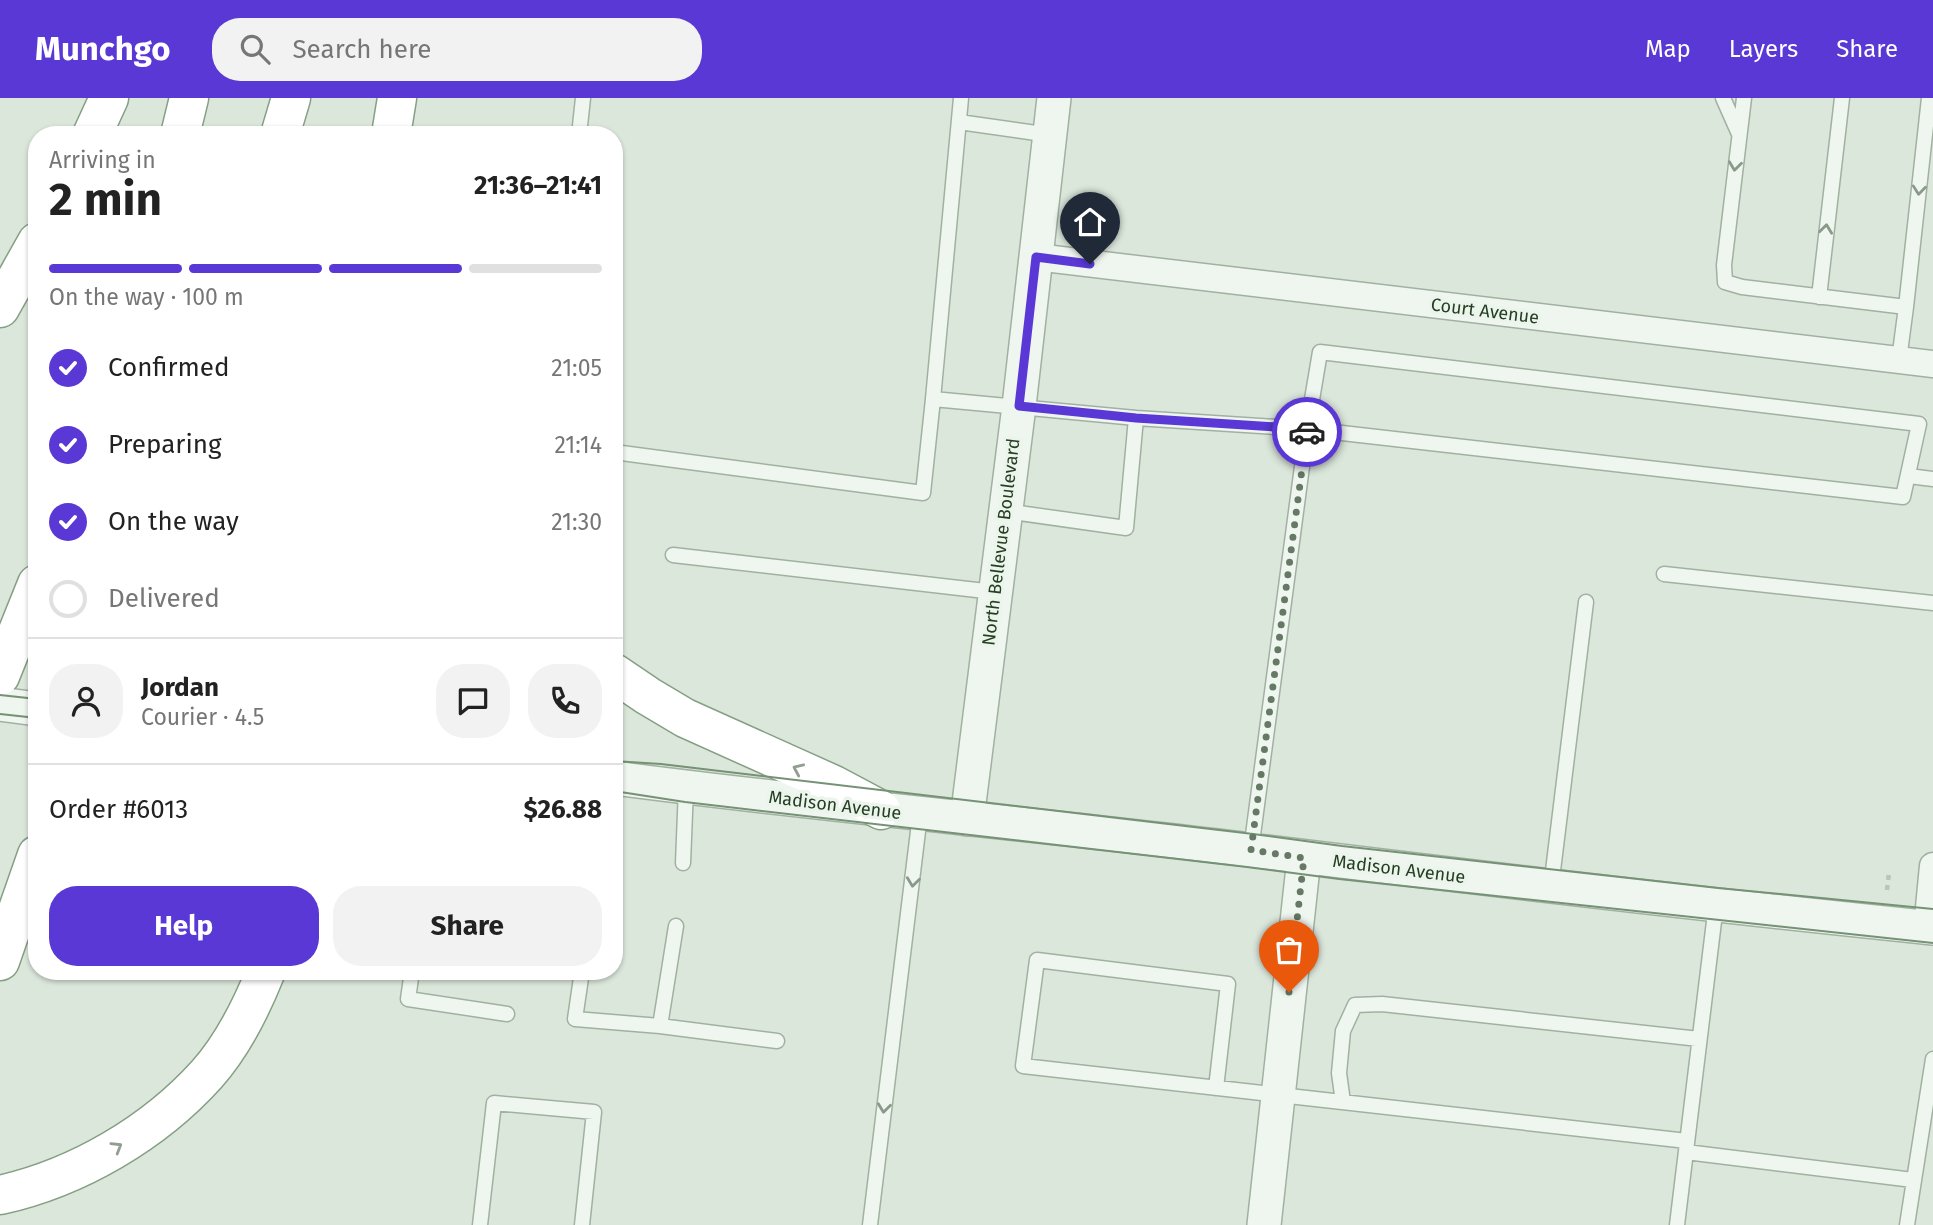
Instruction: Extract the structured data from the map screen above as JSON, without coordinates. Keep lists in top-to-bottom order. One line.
{"streets":{"street":["Court Avenue","North Bellevue Boulevard","Madison Avenue"]},"crossings":[["Court Avenue","North Bellevue Boulevard"],["North Bellevue Boulevard","Madison Avenue"]],"page":{"header":"Munchgo","search":"Search here","nav":["Map","Layers","Share"],"heading":["2 min","Arriving in","21:36–21:41"],"panel":["Jordan","Courier · 4.5","Order #6013","$26.88"],"bar":"On the way · 100 m","list":[["Confirmed","21:05"],["Preparing","21:14"],["On the way","21:30"],"Delivered"],"buttons":["Help","Share"]}}
